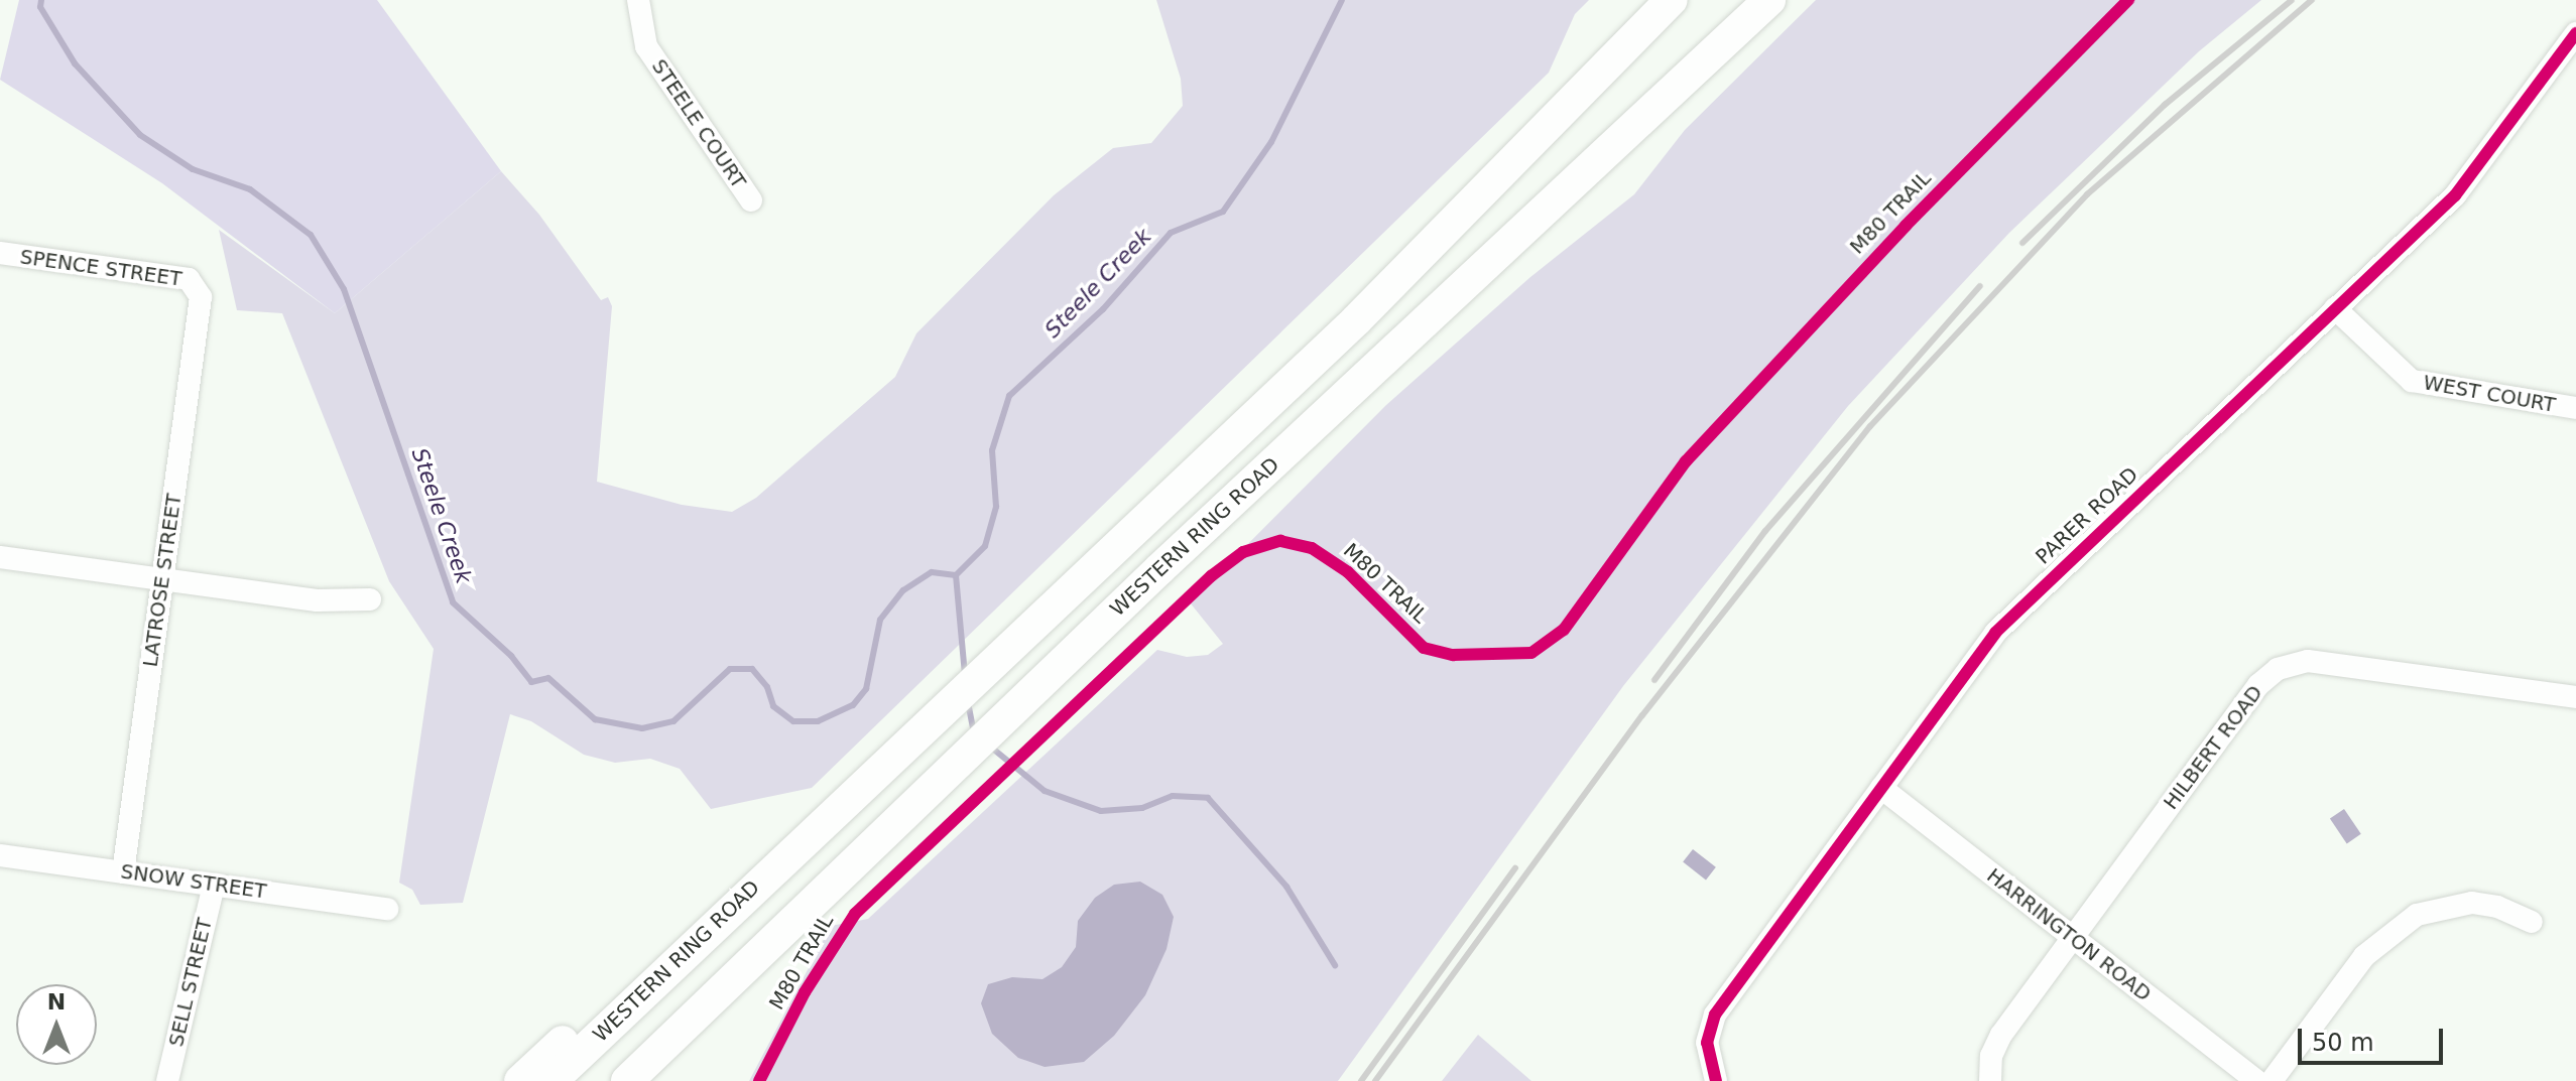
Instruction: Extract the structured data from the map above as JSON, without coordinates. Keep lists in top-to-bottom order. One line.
{"streets":{"highway":["WESTERN RING ROAD"],"street":["STEELE COURT","SPENCE STREET","WEST COURT","PARER ROAD","LATROSE STREET","HILBERT ROAD","SNOW STREET","HARRINGTON ROAD","SELL STREET"],"cycle path":["M80 TRAIL"]},"crossings":[["SPENCE STREET","LATROSE STREET"],["WEST COURT","PARER ROAD"],["PARER ROAD","HARRINGTON ROAD"],["LATROSE STREET","SNOW STREET"],["HILBERT ROAD","HARRINGTON ROAD"],["SNOW STREET","SELL STREET"]],"water":["Steele Creek"],"scale_bar":"50 m","north":"top"}
